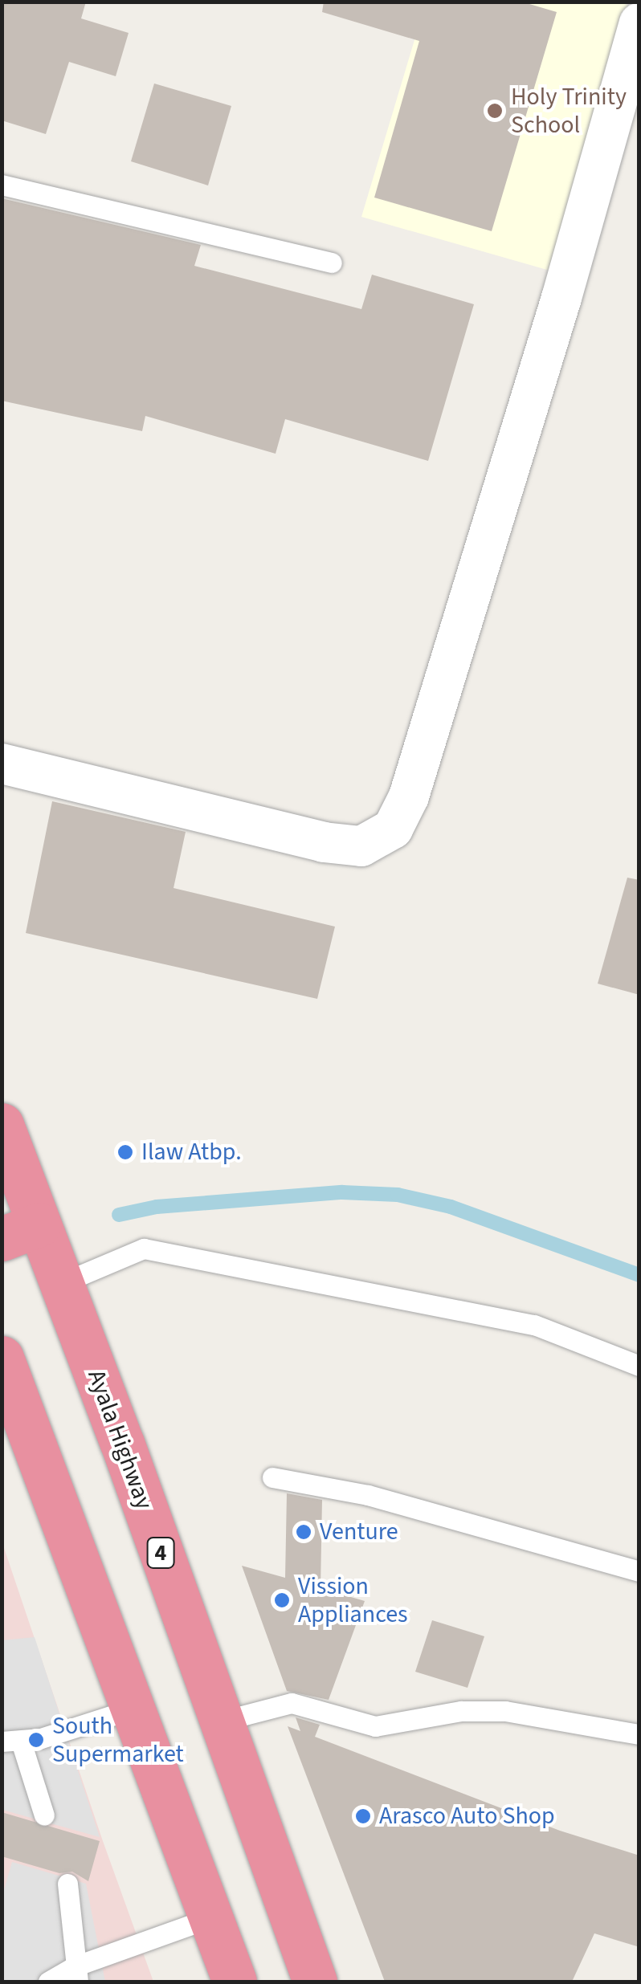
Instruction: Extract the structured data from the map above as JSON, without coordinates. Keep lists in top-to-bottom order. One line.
{"streets":{"highway":["Ayala Highway","4"]},"places":["Holy Trinity School","Ilaw Atbp.","Venture","Vission Appliances","South Supermarket","Arasco Auto Shop"]}
